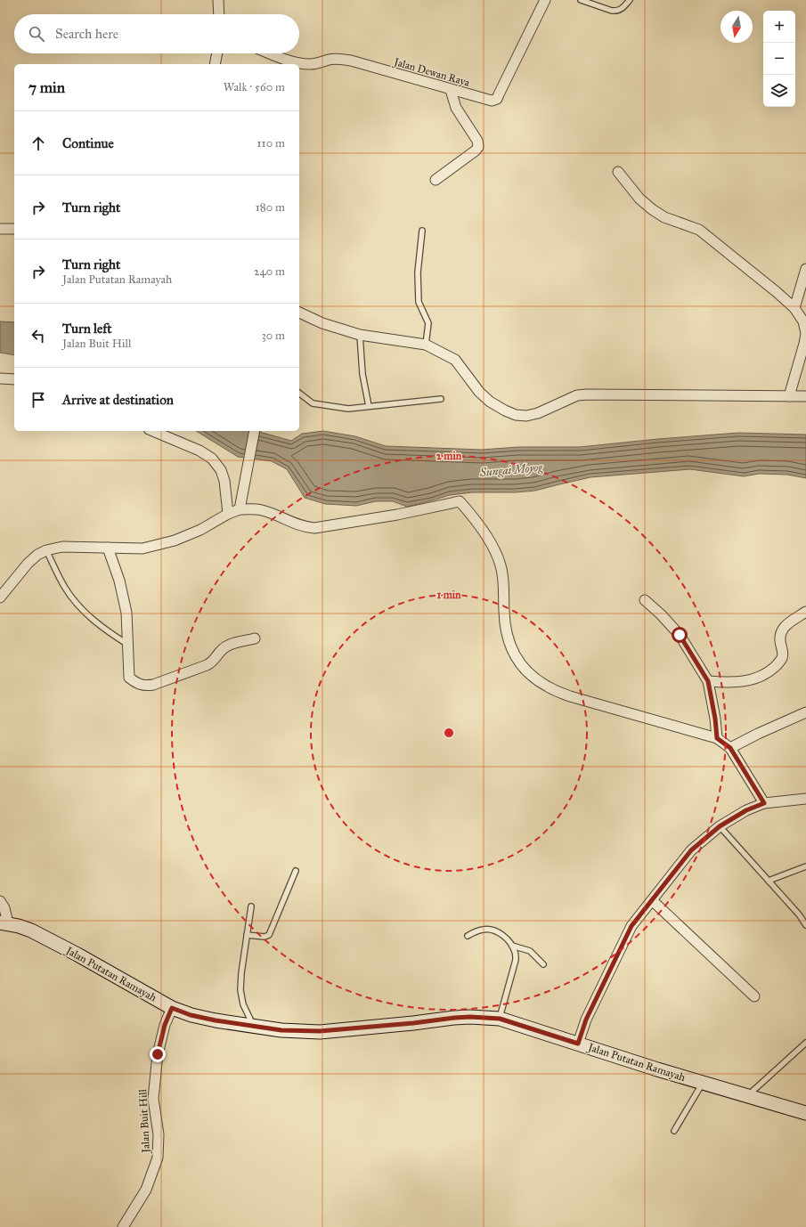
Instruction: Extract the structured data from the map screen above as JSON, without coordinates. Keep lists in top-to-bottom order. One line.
{"streets":{"main road":["Jalan Putatan Ramayah"],"street":["Jalan Dewan Raya","Jalan Buit Hill"]},"crossings":[["Jalan Putatan Ramayah","Jalan Buit Hill"]],"water":["Sungai Moyog"],"north":"bottom","page":{"map_buttons":["+","−"],"search":"Search here","heading":["7 min","Walk · 560 m"],"list":[["Continue","110 m"],["Turn right","180 m"],["Turn right","Jalan Putatan Ramayah","240 m"],["Turn left","Jalan Buit Hill","30 m"],"Arrive at destination"]},"rings":["2 min","1 min"]}
